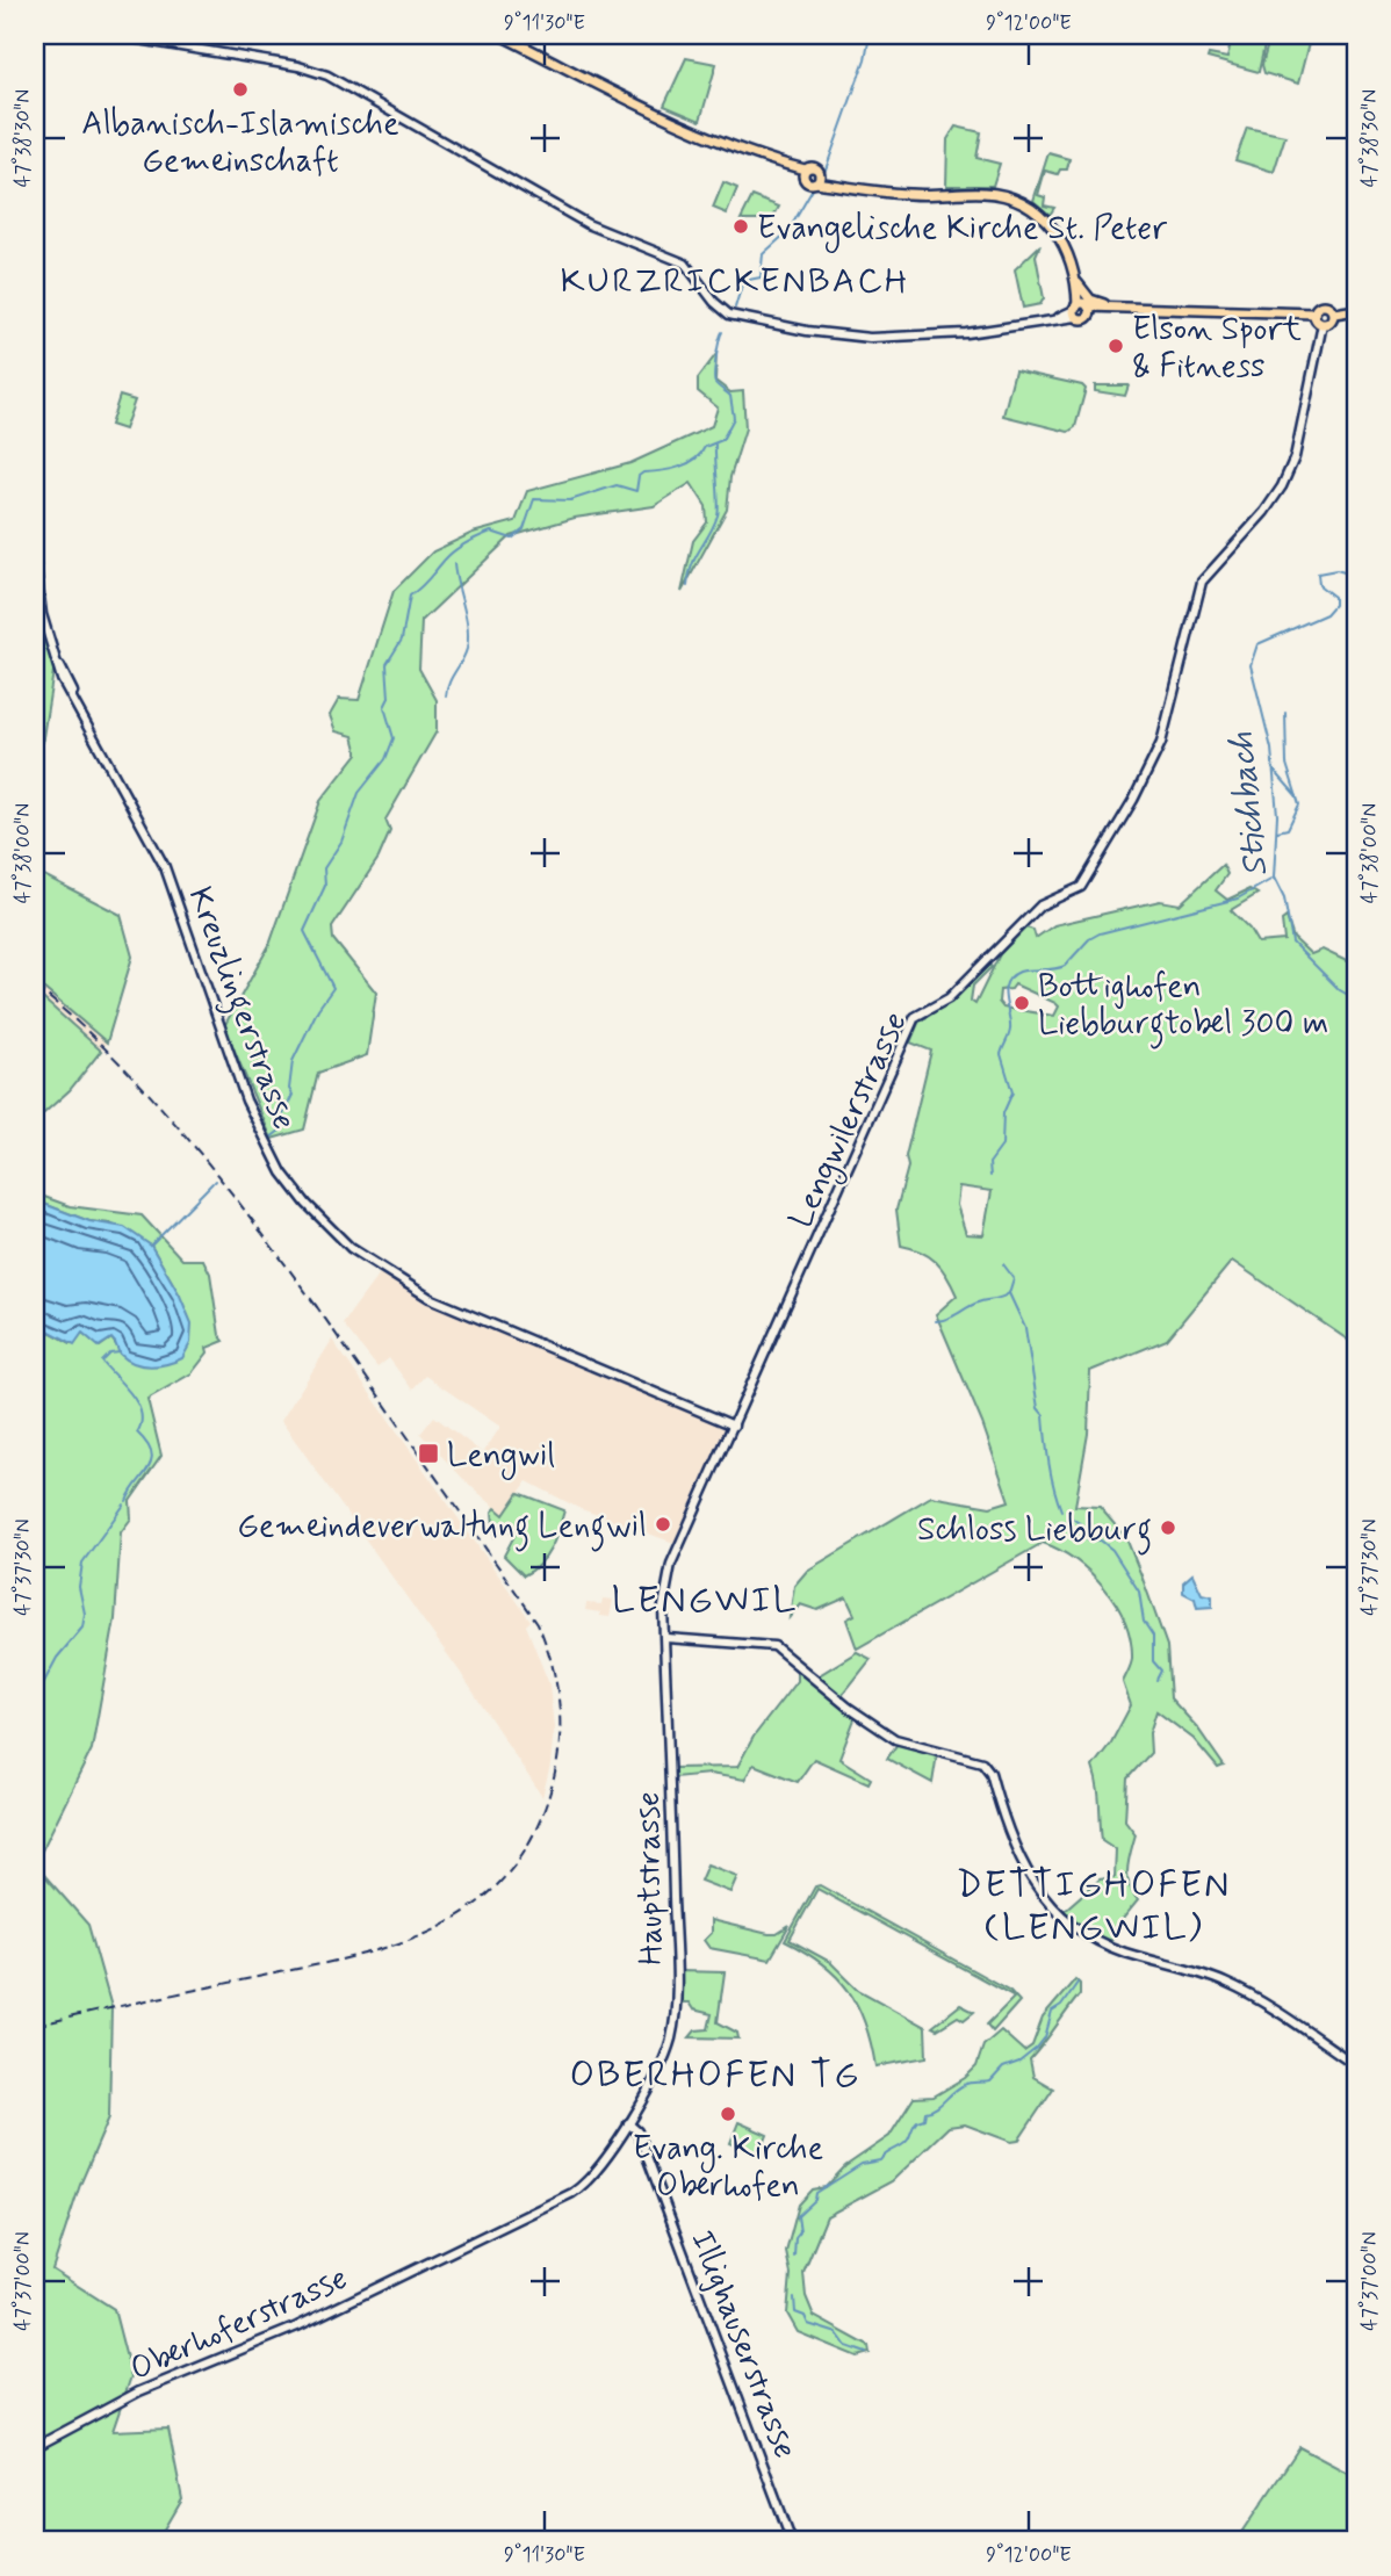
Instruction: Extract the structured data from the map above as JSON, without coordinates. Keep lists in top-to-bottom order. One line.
{"streets":{"street":["Kreuzlingerstrasse","Lengwilerstrasse","Hauptstrasse","Oberhoferstrasse","Illighauserstrasse"]},"crossings":[["Kreuzlingerstrasse","Lengwilerstrasse"],["Kreuzlingerstrasse","Hauptstrasse"],["Lengwilerstrasse","Hauptstrasse"],["Hauptstrasse","Oberhoferstrasse"],["Hauptstrasse","Illighauserstrasse"]],"districts":["KURZRICKENBACH","LENGWIL","DETTIGHOFEN (LENGWIL)","OBERHOFEN TG"],"water":["Stichbach"],"places":{"other":["Albanisch-Islamische Gemeinschaft","Evangelische Kirche St. Peter","Elson Sport & Fitness","Bottighofen Liebburgtobel 300 m","Gemeindeverwaltung Lengwil","Schloss Liebburg","Evang. Kirche Oberhofen"],"transit":["Lengwil"]},"coordinates":["9°11'30\"E","9°12'00\"E","47°38'30\"N","47°38'00\"N","47°37'30\"N","47°37'00\"N"]}
